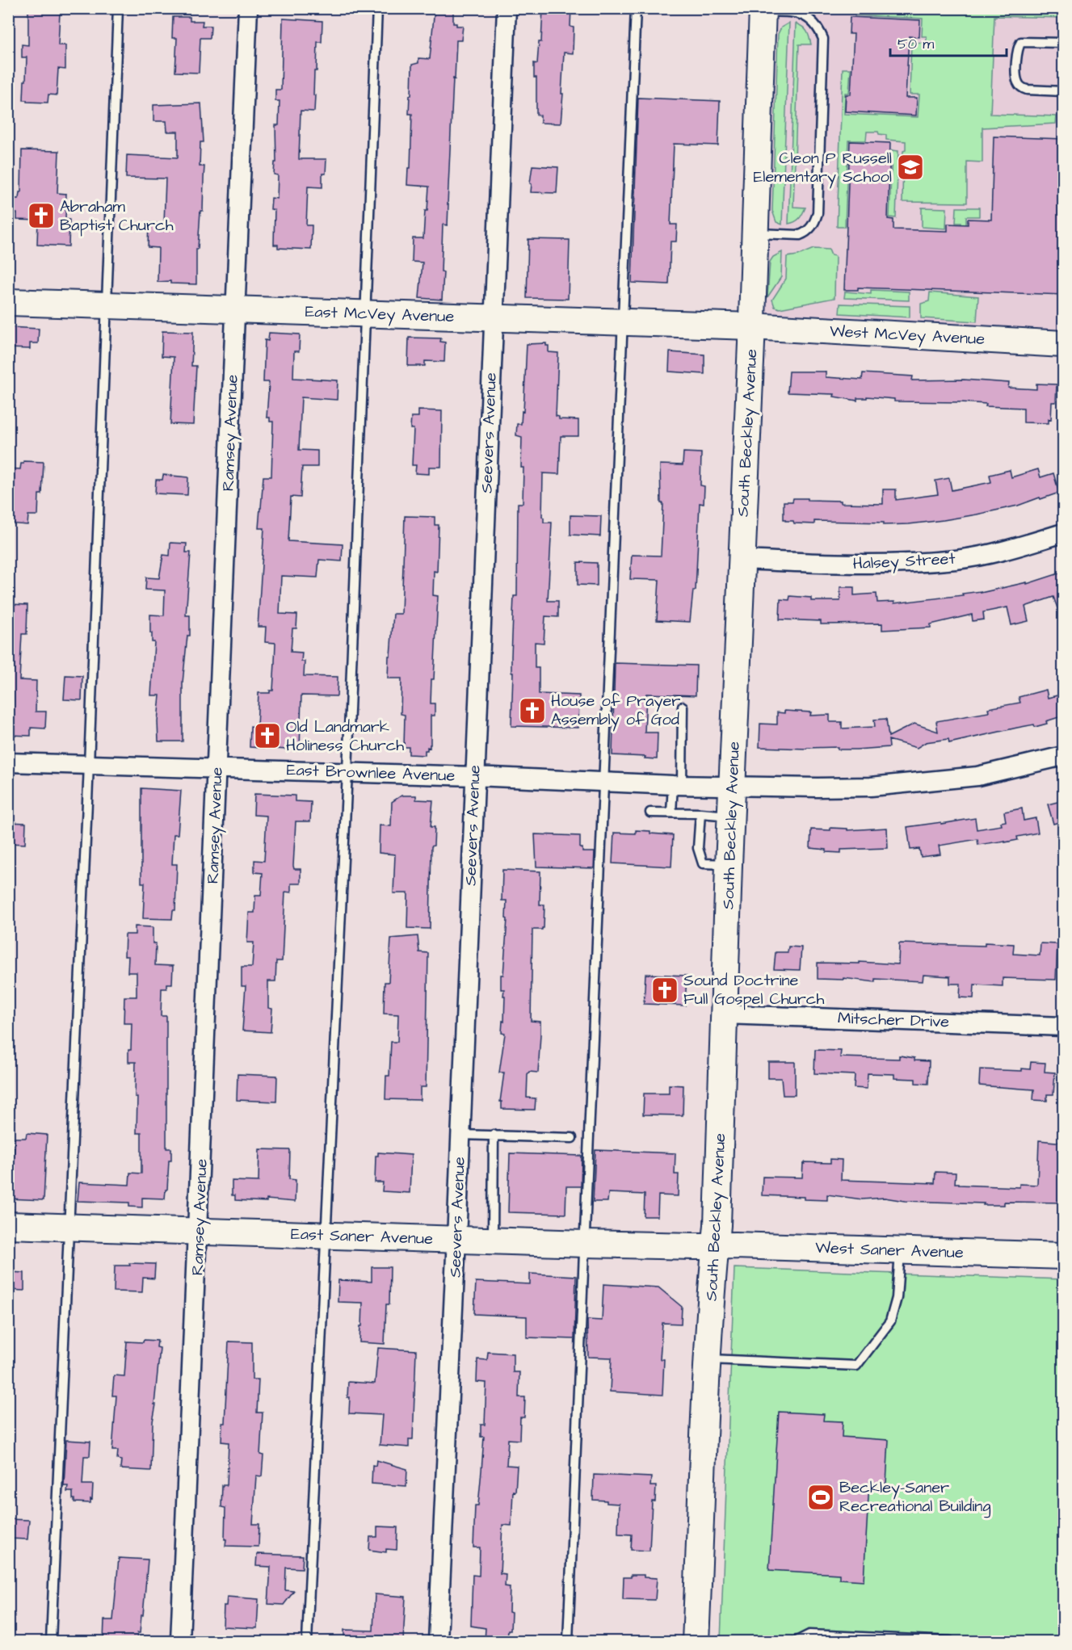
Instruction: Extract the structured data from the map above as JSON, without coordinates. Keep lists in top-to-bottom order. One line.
{"streets":{"street":["East McVey Avenue","West McVey Avenue","Ramsey Avenue","Seevers Avenue","South Beckley Avenue","Halsey Street","East Brownlee Avenue","Mitscher Drive","East Saner Avenue","West Saner Avenue"]},"crossings":[["East McVey Avenue","West McVey Avenue"],["East McVey Avenue","Ramsey Avenue"],["East McVey Avenue","Seevers Avenue"],["East McVey Avenue","South Beckley Avenue"],["West McVey Avenue","South Beckley Avenue"],["Ramsey Avenue","East Brownlee Avenue"],["Ramsey Avenue","East Saner Avenue"],["Seevers Avenue","East Brownlee Avenue"],["Seevers Avenue","East Saner Avenue"],["South Beckley Avenue","Halsey Street"],["South Beckley Avenue","East Brownlee Avenue"],["South Beckley Avenue","Mitscher Drive"],["South Beckley Avenue","East Saner Avenue"],["South Beckley Avenue","West Saner Avenue"],["East Saner Avenue","West Saner Avenue"]],"places":{"school or university":["Cleon P Russell Elementary School"],"church":["Abraham Baptist Church","House of Prayer Assembly of God","Old Landmark Holiness Church","Sound Doctrine Full Gospel Church"],"sports":["Beckley-Saner Recreational Building"]},"scale_bar":"50 m"}
